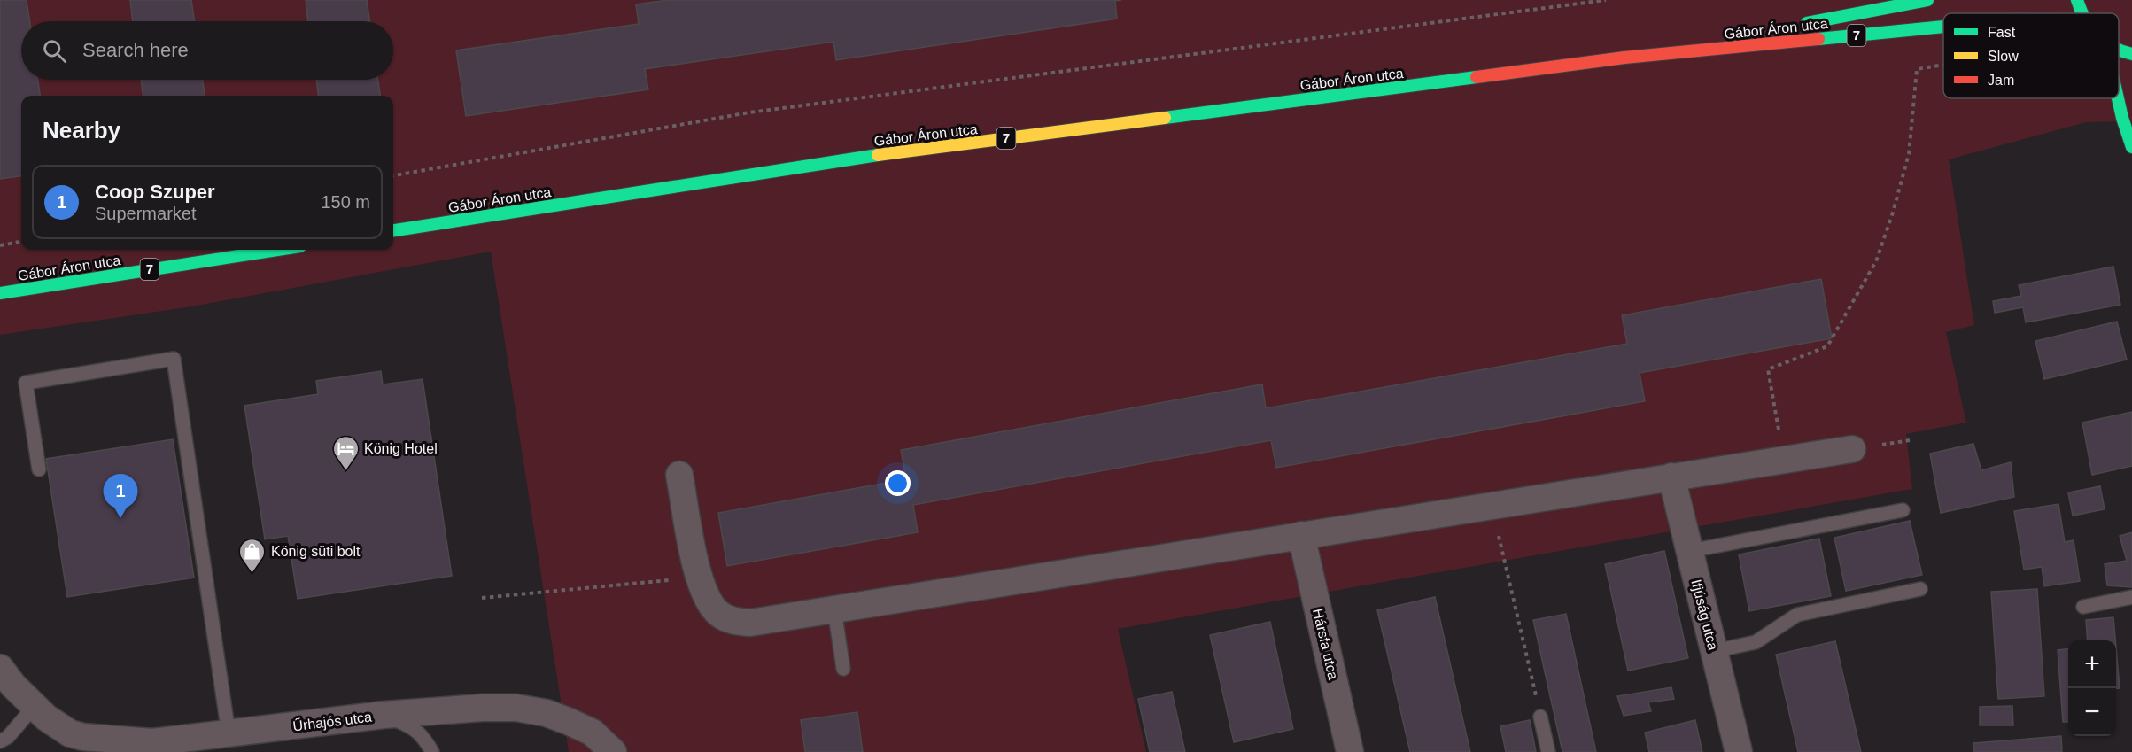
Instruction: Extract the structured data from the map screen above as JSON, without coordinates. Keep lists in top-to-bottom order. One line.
{"streets":{"main road":["Gábor Áron utca","7"],"street":["Ifjúság utca","Hársfa utca","Űrhajós utca"]},"places":{"hotel":["König Hotel"],"shop":["König süti bolt"]},"legend":["Fast","Slow","Jam"],"page":{"search":"Search here","heading":"Nearby","list":[{"mark":"1","name":"Coop Szuper","note":"Supermarket","value":"150 m"}],"pins":"1","map_buttons":["+","−"]}}
